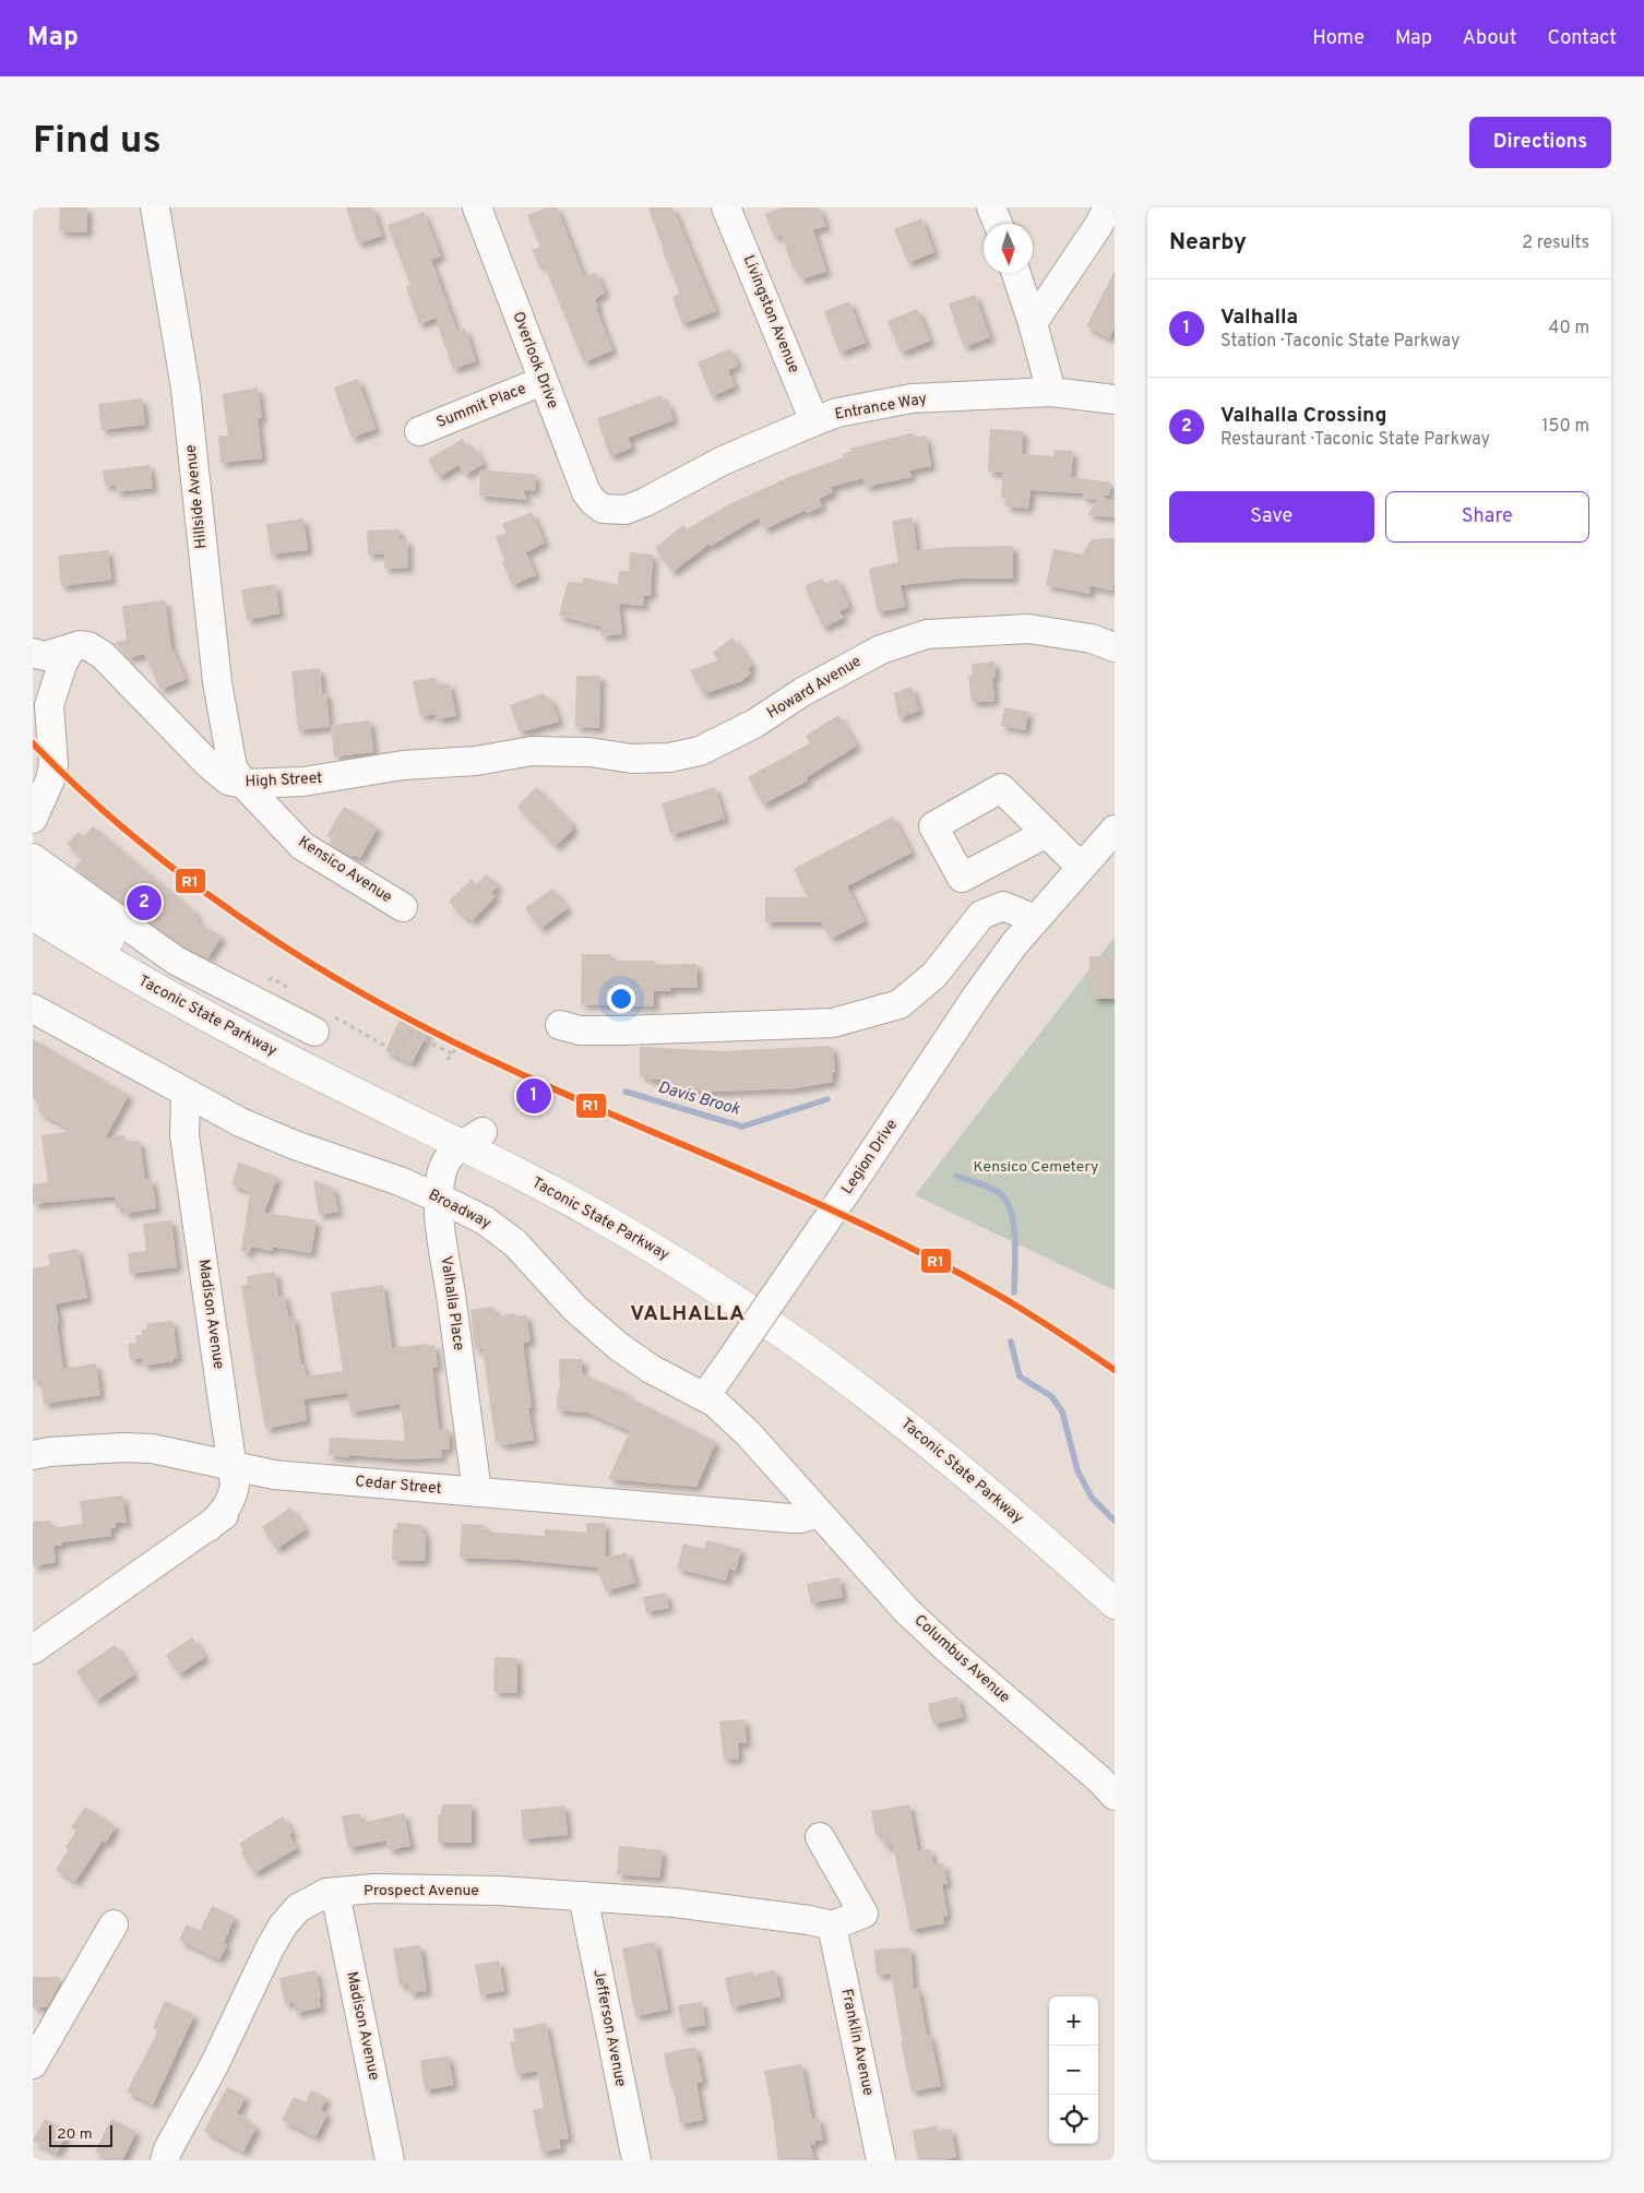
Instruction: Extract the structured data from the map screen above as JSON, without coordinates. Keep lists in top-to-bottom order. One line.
{"streets":{"highway":["Taconic State Parkway"],"street":["Livingston Avenue","Overlook Drive","Summit Place","Entrance Way","Hillside Avenue","Howard Avenue","High Street","Kensico Avenue","Legion Drive","Broadway","Valhalla Place","Madison Avenue","Cedar Street","Columbus Avenue","Prospect Avenue","Jefferson Avenue","Franklin Avenue"]},"crossings":[["Livingston Avenue","Entrance Way"],["Overlook Drive","Summit Place"],["Overlook Drive","Entrance Way"],["Hillside Avenue","High Street"],["Hillside Avenue","Kensico Avenue"],["Howard Avenue","High Street"],["High Street","Kensico Avenue"],["Taconic State Parkway","Valhalla Place"],["Legion Drive","Broadway"],["Broadway","Valhalla Place"],["Broadway","Madison Avenue"],["Broadway","Cedar Street"],["Broadway","Columbus Avenue"],["Valhalla Place","Cedar Street"],["Madison Avenue","Cedar Street"],["Madison Avenue","Prospect Avenue"],["Cedar Street","Columbus Avenue"],["Prospect Avenue","Jefferson Avenue"],["Prospect Avenue","Franklin Avenue"]],"districts":["VALHALLA"],"water":["Davis Brook"],"parks":["Kensico Cemetery"],"lines":["transit line R1"],"scale_bar":"20 m","north":"bottom","page":{"header":"Map","nav":["Home","Map","About","Contact"],"buttons":["Directions",["Save","Share"]],"title":"Find us","heading":["Nearby","2 results"],"list":[{"mark":"1","name":"Valhalla","note":"Station · Taconic State Parkway","value":"40 m"},{"mark":"2","name":"Valhalla Crossing","note":"Restaurant · Taconic State Parkway","value":"150 m"}],"pins":["2","1"],"map_buttons":["+","−"],"scale":"20 m"}}
